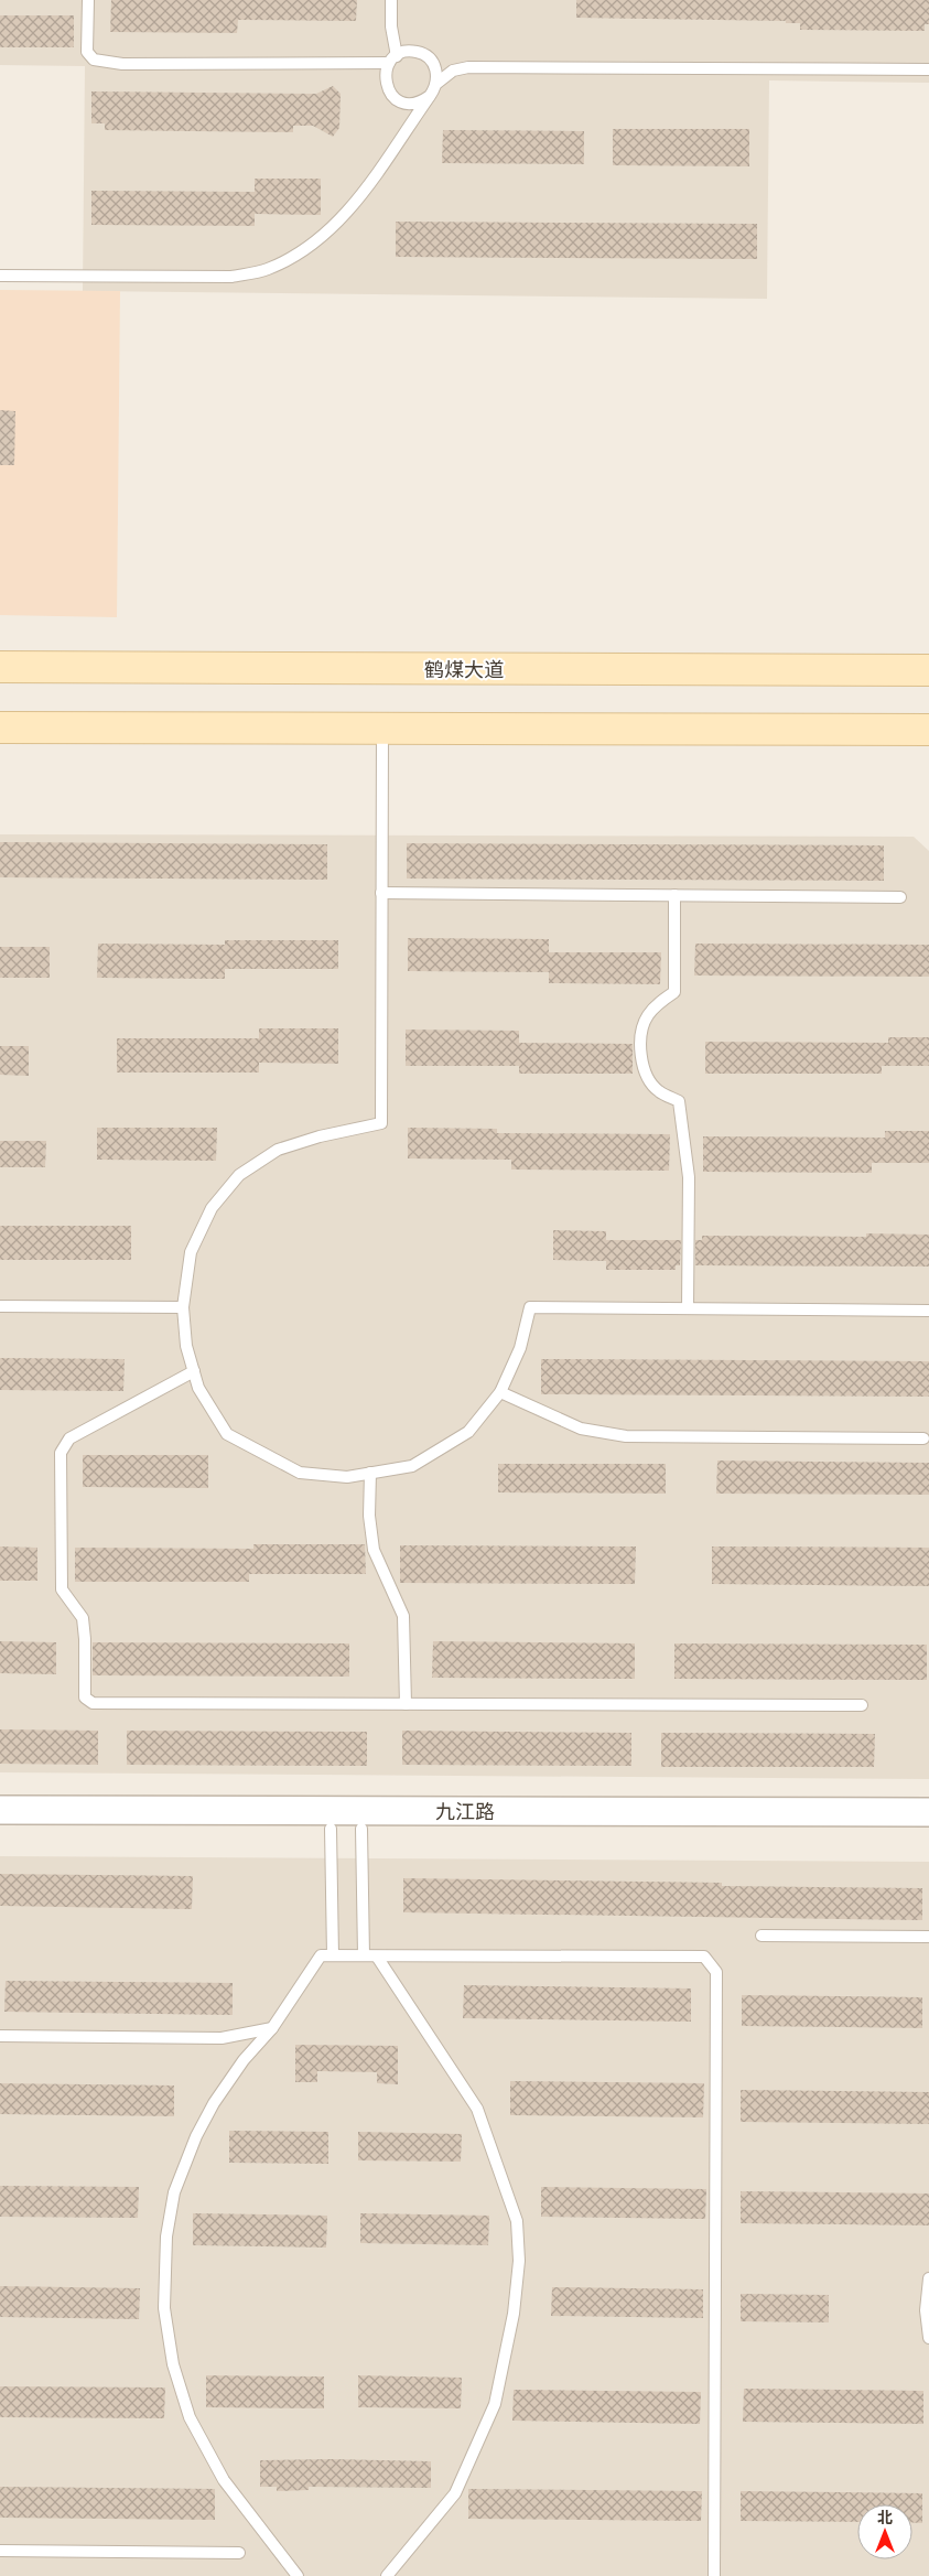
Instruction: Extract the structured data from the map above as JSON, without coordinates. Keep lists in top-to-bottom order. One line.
{"streets":{"main road":["鹤煤大道"],"street":["九江路"]},"north":"top"}
